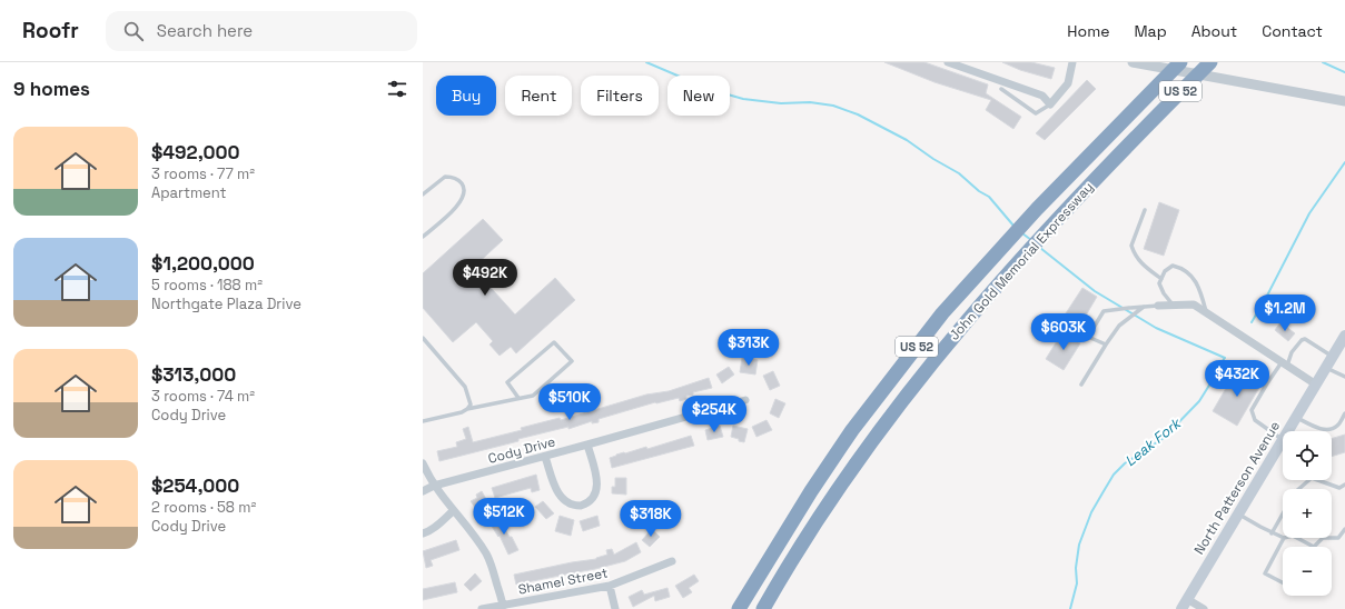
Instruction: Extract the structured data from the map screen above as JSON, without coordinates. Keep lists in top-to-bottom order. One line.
{"streets":{"highway":["US 52","John Gold Memorial Expressway"],"main road":["North Patterson Avenue"],"street":["Cody Drive","Shamel Street"]},"water":["Leak Fork"],"page":{"header":"Roofr","search":"Search here","nav":["Home","Map","About","Contact"],"heading":"9 homes","chip":["Buy","Rent","Filters","New"],"list":[{"name":"$492,000","note":"3 rooms · 77 m² · Apartment"},{"name":"$1,200,000","note":"5 rooms · 188 m² · Northgate Plaza Drive"},{"name":"$313,000","note":"3 rooms · 74 m² · Cody Drive"},{"name":"$254,000","note":"2 rooms · 58 m² · Cody Drive"}],"price":["$492K","$1.2M","$603K","$313K","$432K","$510K","$254K","$512K","$318K"],"map_buttons":["+","−"]}}
